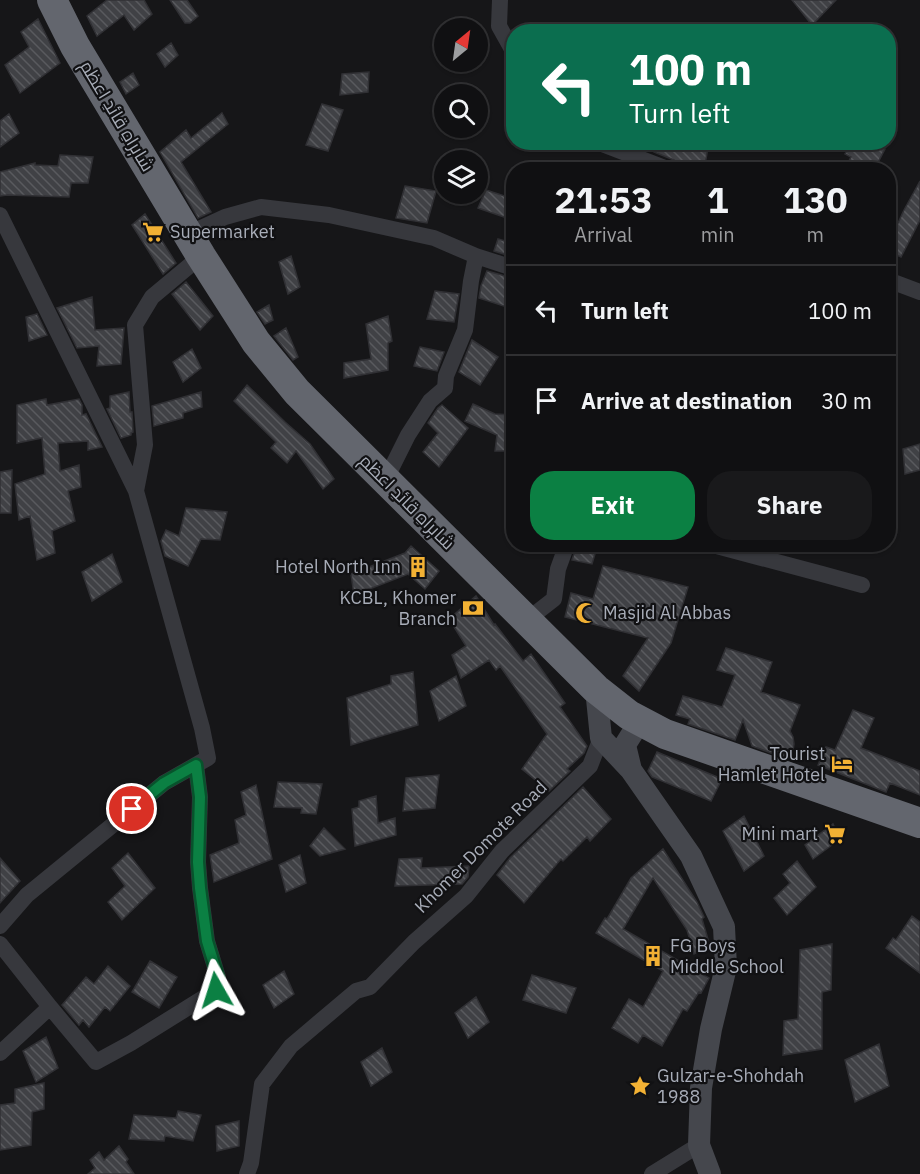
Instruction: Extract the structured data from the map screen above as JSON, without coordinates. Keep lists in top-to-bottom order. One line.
{"streets":{"highway":["شاہراہِ قائدِ اعظم"],"street":["Khomer Domote Road"]},"places":{"supermarket":["Supermarket","Mini mart"],"building":["Hotel North Inn","FG Boys Middle School"],"bank":["KCBL, Khomer Branch"],"mosque":["Masjid Al Abbas"],"hotel":["Tourist Hamlet Hotel"],"place":["Gulzar-e-Shohdah 1988"]},"north":"top right","page":{"turn":["100 m","Turn left"],"eta":["21:53","Arrival","1","min","130","m"],"list":[{"name":"Turn left","value":"100 m"},{"name":"Arrive at destination","value":"30 m"}],"buttons":["Exit","Share"]}}
